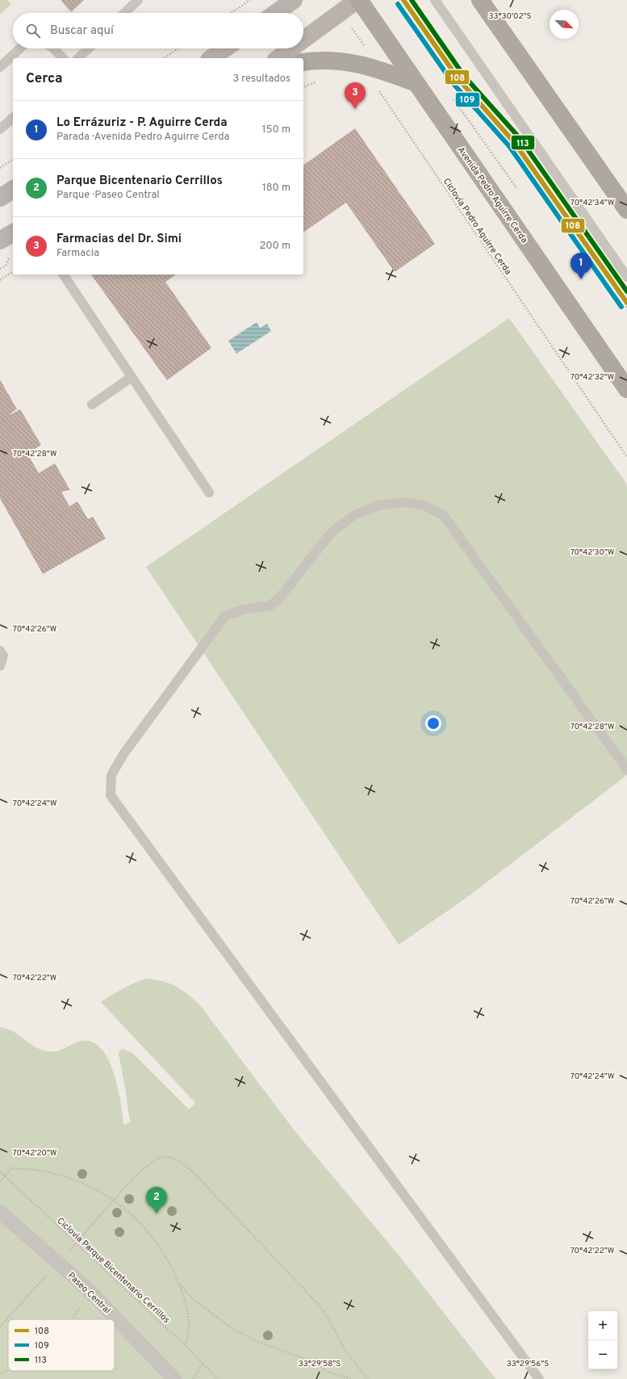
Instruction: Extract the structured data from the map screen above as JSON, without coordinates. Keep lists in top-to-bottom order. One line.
{"streets":{"main road":["Avenida Pedro Aguirre Cerda"],"street":["Paseo Central"],"path":["Ciclovía Pedro Aguirre Cerda","Ciclovia Parque Bicentenario Cerrillos"]},"lines":["transit line 108","transit line 113","transit line 109"],"legend":["108","109","113"],"north":"bottom right","page":{"search":"Buscar aquí","heading":["Cerca","3 resultados"],"pins":["3","1","2"],"list":[{"mark":"1","name":"Lo Errázuriz - P. Aguirre Cerda","note":"Parada · Avenida Pedro Aguirre Cerda","value":"150 m"},{"mark":"2","name":"Parque Bicentenario Cerrillos","note":"Parque · Paseo Central","value":"180 m"},{"mark":"3","name":"Farmacias del Dr. Simi","note":"Farmacia","value":"200 m"}],"map_buttons":["+","−"]},"coordinates":["33°30'02\"S","70°42'34\"W","70°42'32\"W","70°42'28\"W","70°42'30\"W","70°42'26\"W","70°42'24\"W","70°42'22\"W","70°42'20\"W","33°29'58\"S","33°29'56\"S"]}
